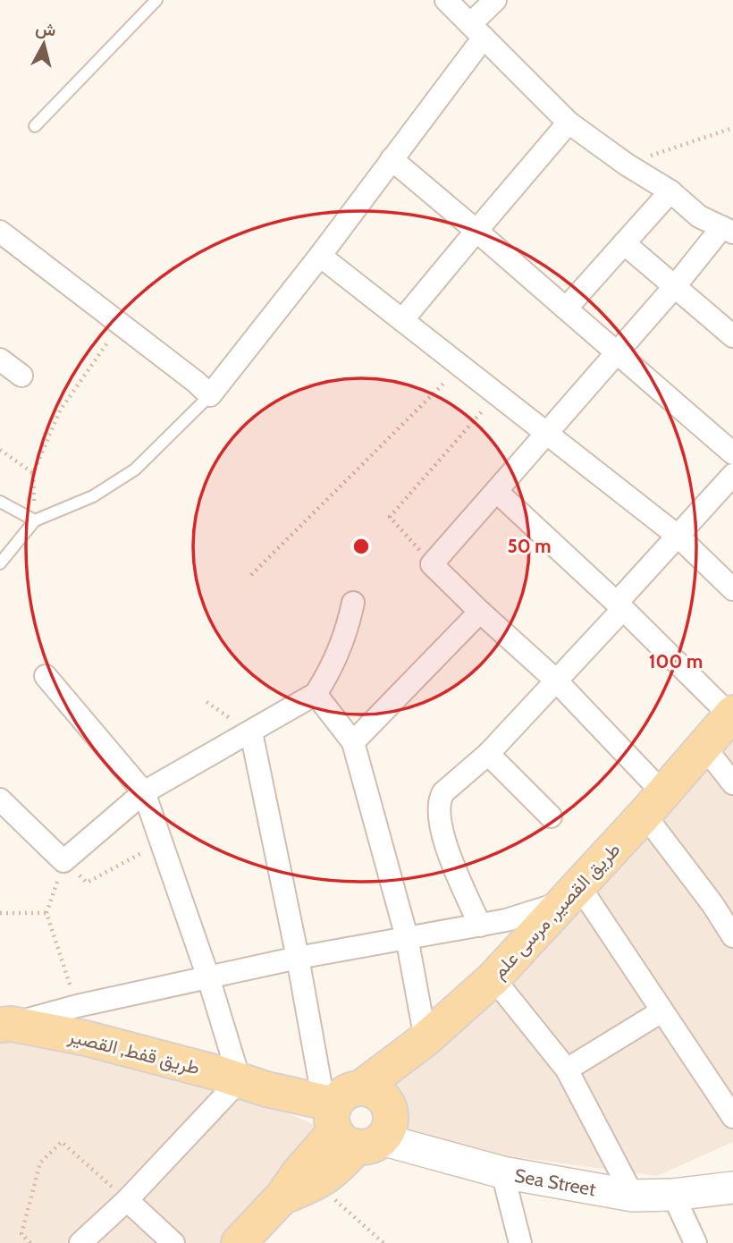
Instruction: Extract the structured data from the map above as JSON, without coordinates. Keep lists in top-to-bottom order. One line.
{"streets":{"main road":["طريق القصير, مرسى علم","طريق قفط, القصير"],"street":["Sea Street"]},"crossings":[["طريق القصير, مرسى علم","طريق قفط, القصير"],["طريق القصير, مرسى علم","Sea Street"],["طريق قفط, القصير","Sea Street"]],"north":"top","rings":["50 m","100 m"]}
